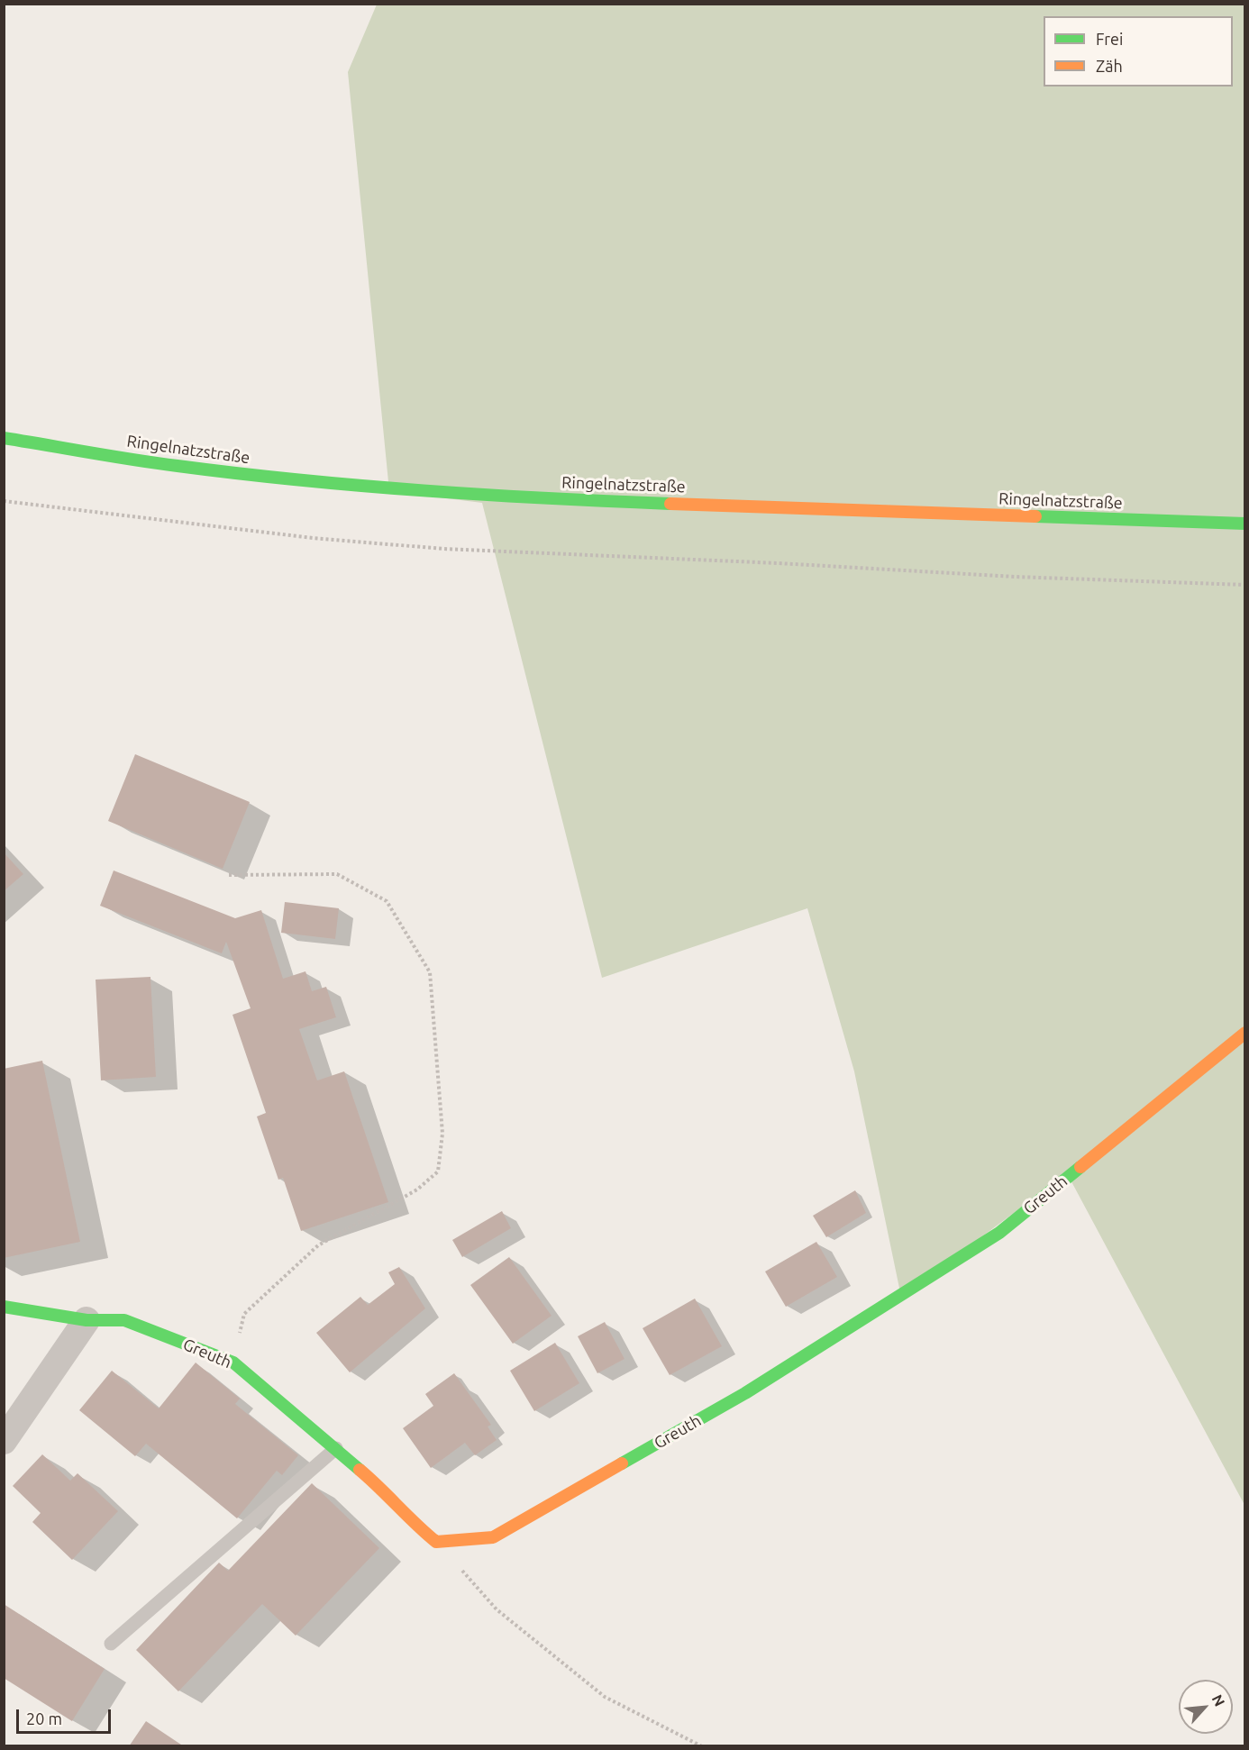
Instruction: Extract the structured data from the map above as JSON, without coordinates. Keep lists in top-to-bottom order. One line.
{"streets":{"street":["Ringelnatzstraße","Greuth"]},"legend":["Frei","Zäh"],"scale_bar":"20 m","north":"top right"}
